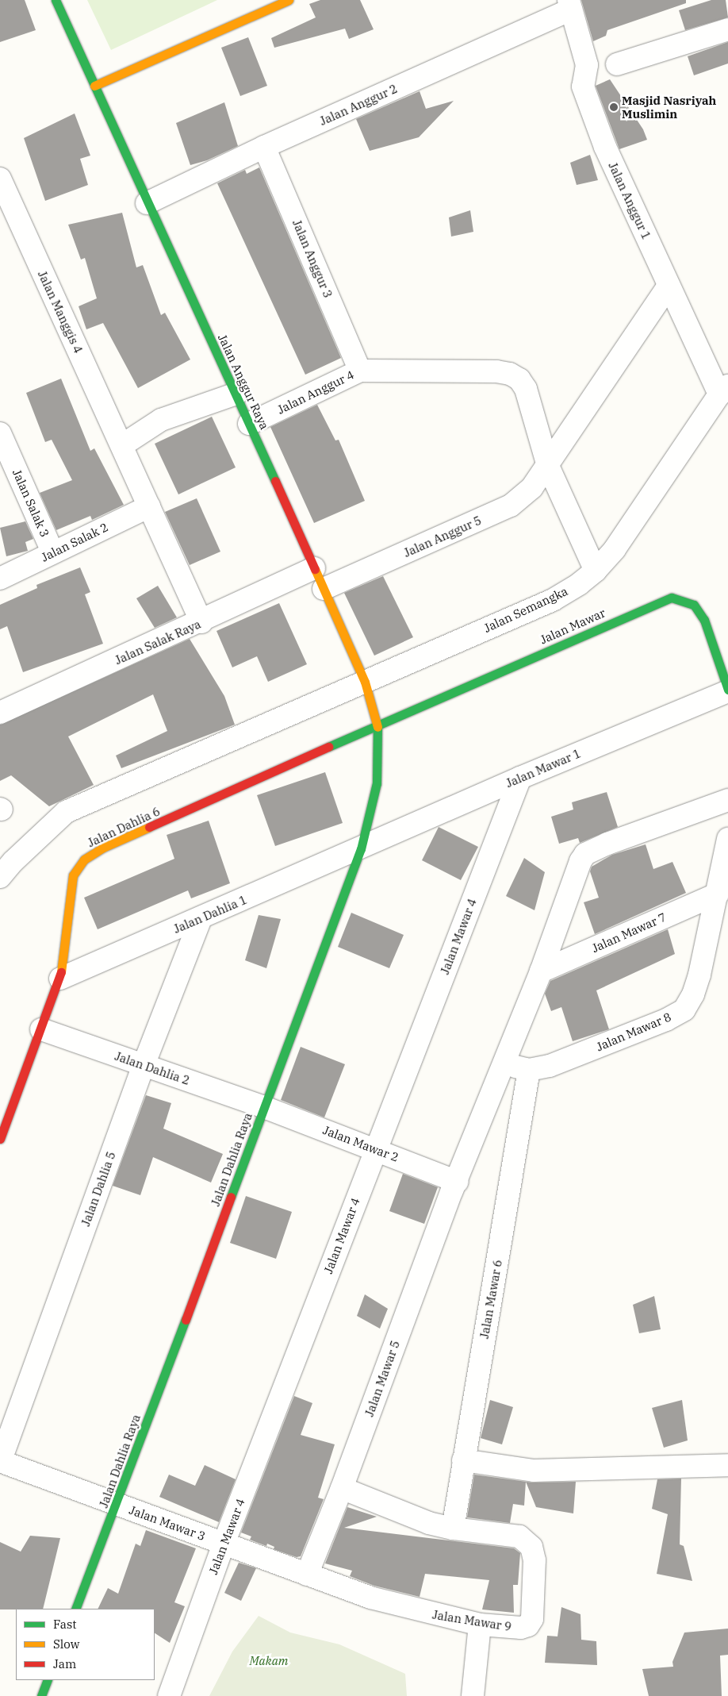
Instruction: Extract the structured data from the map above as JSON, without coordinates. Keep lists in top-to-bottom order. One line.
{"streets":{"street":["Jalan Anggur 2","Jalan Anggur 1","Jalan Anggur 3","Jalan Manggis 4","Jalan Anggur Raya","Jalan Anggur 4","Jalan Salak 3","Jalan Anggur 5","Jalan Salak 2","Jalan Semangka","Jalan Mawar","Jalan Salak Raya","Jalan Mawar 1","Jalan Dahlia 6","Jalan Dahlia 1","Jalan Mawar 7","Jalan Mawar 4","Jalan Mawar 8","Jalan Dahlia 2","Jalan Mawar 2","Jalan Dahlia Raya","Jalan Dahlia 5","Jalan Mawar 6","Jalan Mawar 5","Jalan Mawar 3","Jalan Mawar 9"]},"crossings":[["Jalan Anggur 2","Jalan Anggur 1"],["Jalan Anggur 2","Jalan Anggur 3"],["Jalan Anggur 2","Jalan Anggur Raya"],["Jalan Anggur 1","Jalan Anggur 5"],["Jalan Anggur 1","Jalan Semangka"],["Jalan Anggur 3","Jalan Anggur 4"],["Jalan Manggis 4","Jalan Salak 2"],["Jalan Manggis 4","Jalan Salak Raya"],["Jalan Anggur Raya","Jalan Anggur 4"],["Jalan Anggur Raya","Jalan Anggur 5"],["Jalan Anggur Raya","Jalan Semangka"],["Jalan Anggur Raya","Jalan Salak Raya"],["Jalan Anggur Raya","Jalan Dahlia Raya"],["Jalan Salak 3","Jalan Salak 2"],["Jalan Mawar","Jalan Mawar 1"],["Jalan Mawar","Jalan Dahlia 6"],["Jalan Mawar","Jalan Dahlia Raya"],["Jalan Mawar 1","Jalan Dahlia 1"],["Jalan Mawar 1","Jalan Mawar 4"],["Jalan Mawar 1","Jalan Dahlia Raya"],["Jalan Dahlia 6","Jalan Dahlia 1"],["Jalan Dahlia 6","Jalan Dahlia 2"],["Jalan Dahlia 6","Jalan Dahlia Raya"],["Jalan Dahlia 1","Jalan Dahlia Raya"],["Jalan Dahlia 1","Jalan Dahlia 5"],["Jalan Mawar 7","Jalan Mawar 8"],["Jalan Mawar 7","Jalan Mawar 5"],["Jalan Mawar 4","Jalan Mawar 2"],["Jalan Mawar 4","Jalan Mawar 3"],["Jalan Mawar 8","Jalan Mawar 6"],["Jalan Mawar 8","Jalan Mawar 5"],["Jalan Dahlia 2","Jalan Mawar 2"],["Jalan Dahlia 2","Jalan Dahlia Raya"],["Jalan Dahlia 2","Jalan Dahlia 5"],["Jalan Mawar 2","Jalan Dahlia Raya"],["Jalan Mawar 2","Jalan Mawar 5"],["Jalan Dahlia Raya","Jalan Mawar 3"],["Jalan Dahlia 5","Jalan Mawar 3"],["Jalan Mawar 6","Jalan Mawar 9"],["Jalan Mawar 5","Jalan Mawar 3"],["Jalan Mawar 5","Jalan Mawar 9"],["Jalan Mawar 3","Jalan Mawar 9"]],"parks":["Makam"],"places":["Masjid Nasriyah Muslimin"],"legend":["Fast","Slow","Jam"]}
